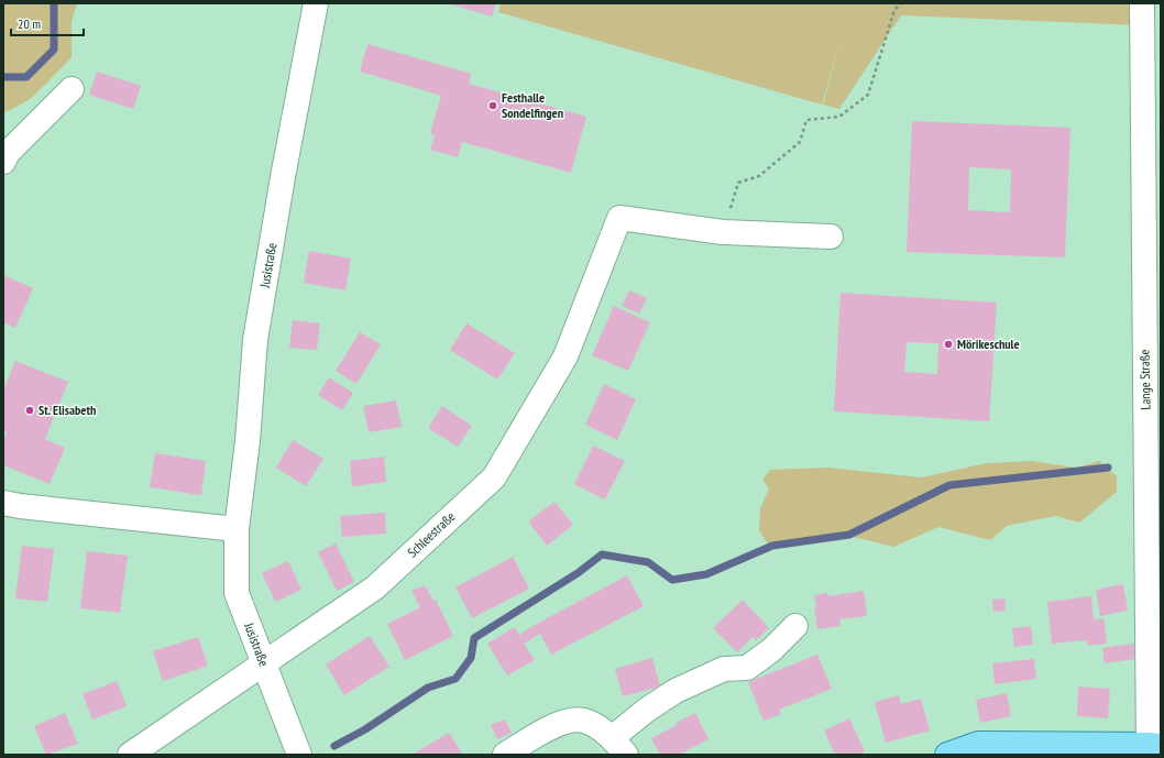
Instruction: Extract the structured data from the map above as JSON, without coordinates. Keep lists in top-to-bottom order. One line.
{"streets":{"street":["Jusistraße","Lange Straße","Schleestraße"]},"crossings":[["Jusistraße","Schleestraße"]],"places":["Festhalle Sondelfingen","Mörikeschule","St. Elisabeth"],"scale_bar":"20 m"}
